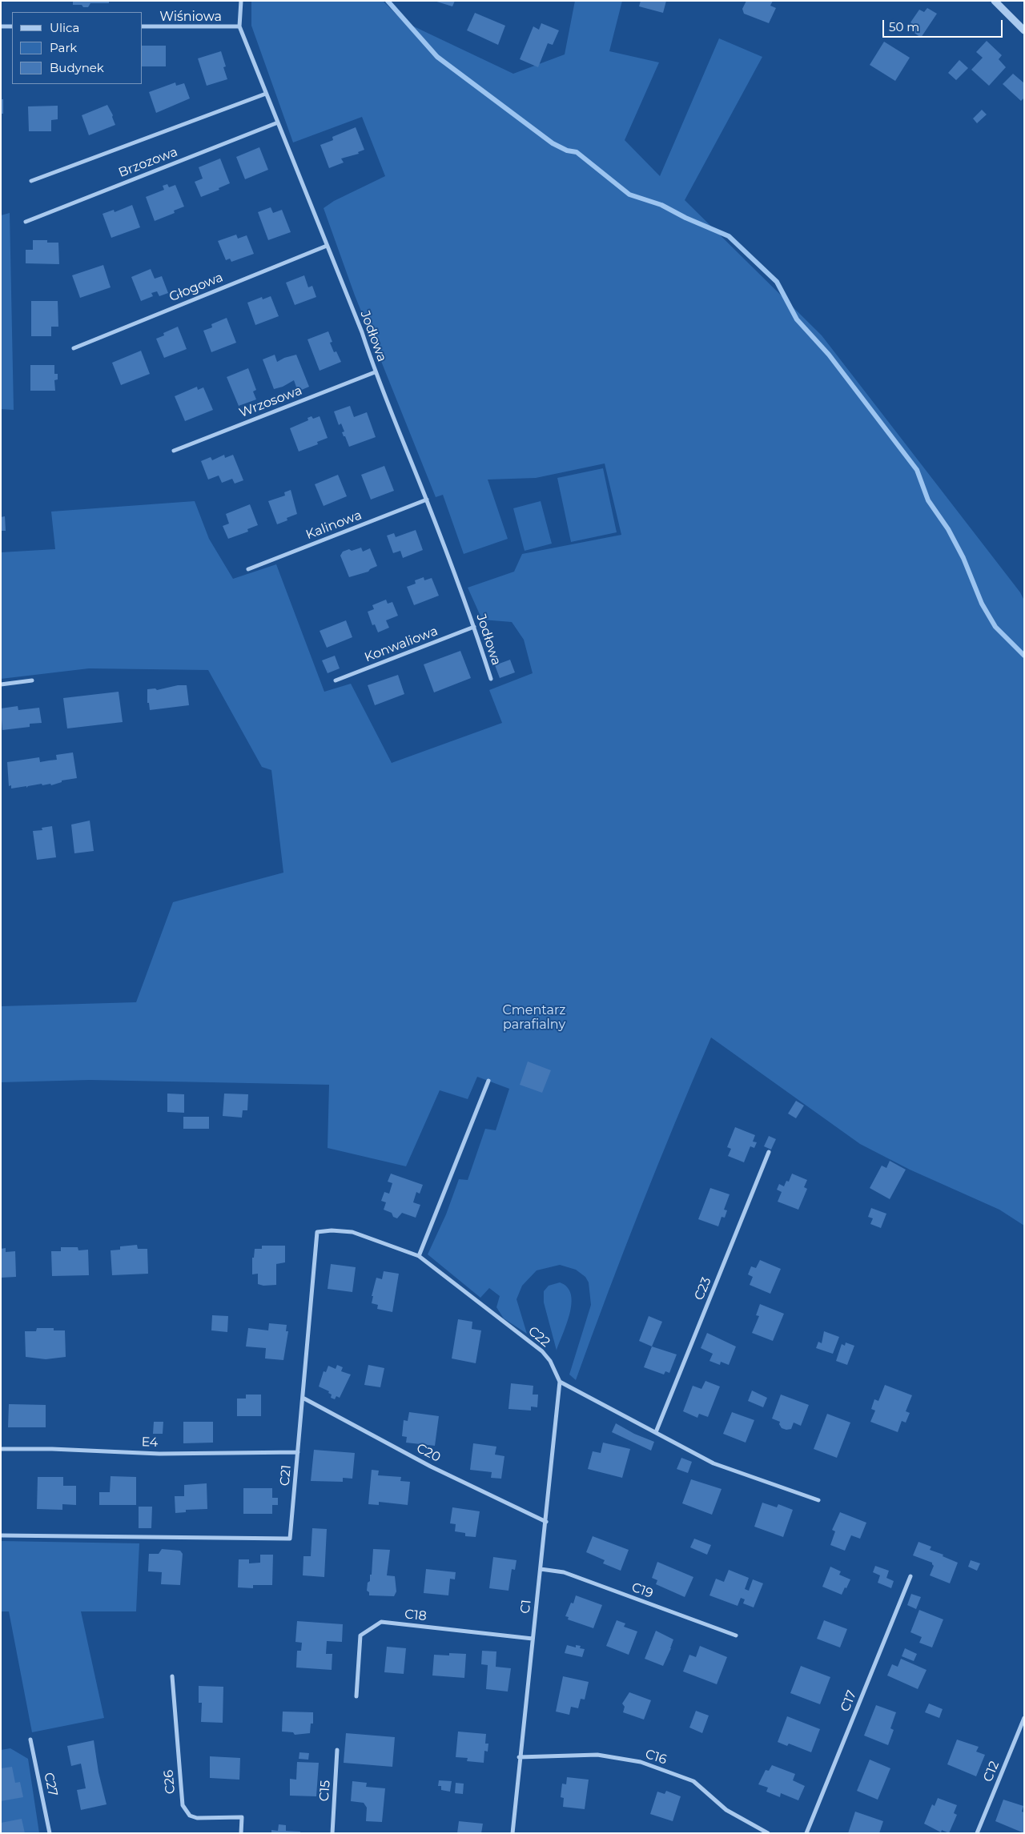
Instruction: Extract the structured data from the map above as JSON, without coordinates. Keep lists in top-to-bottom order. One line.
{"streets":{"street":["Wiśniowa","Brzozowa","Głogowa","Jodłowa","Wrzosowa","Kalinowa","Konwaliowa","C23","C22","E4","C20","C21","C19","C1","C18","C17","C16","C12","C26","C27","C15"]},"crossings":[["Wiśniowa","Jodłowa"],["Brzozowa","Jodłowa"],["Głogowa","Jodłowa"],["Jodłowa","Wrzosowa"],["Jodłowa","Kalinowa"],["Jodłowa","Konwaliowa"],["C22","C21"],["C22","C1"],["E4","C21"],["C20","C21"],["C20","C1"],["C19","C1"],["C1","C18"],["C1","C16"]],"parks":["Cmentarz parafialny"],"legend":["Ulica","Park","Budynek"],"scale_bar":"50 m"}
